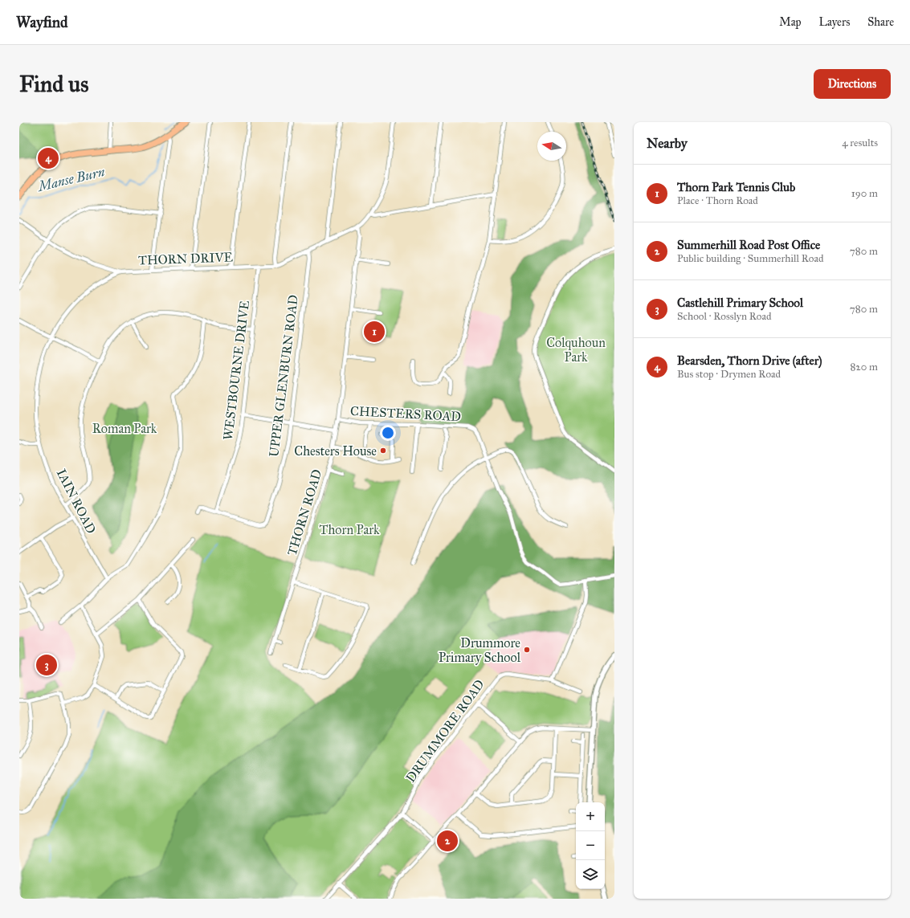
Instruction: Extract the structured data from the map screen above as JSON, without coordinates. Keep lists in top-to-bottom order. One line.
{"streets":{"street":["THORN DRIVE","WESTBOURNE DRIVE","UPPER GLENBURN ROAD","CHESTERS ROAD","IAIN ROAD","THORN ROAD","DRUMMORE ROAD"]},"crossings":[["THORN DRIVE","WESTBOURNE DRIVE"],["THORN DRIVE","UPPER GLENBURN ROAD"],["THORN DRIVE","IAIN ROAD"],["THORN DRIVE","THORN ROAD"],["WESTBOURNE DRIVE","UPPER GLENBURN ROAD"],["CHESTERS ROAD","THORN ROAD"]],"water":["Manse Burn"],"parks":["Colquhoun Park","Roman Park","Thorn Park"],"places":["Chesters House","Drummore Primary School"],"north":"left","page":{"header":"Wayfind","nav":["Map","Layers","Share"],"buttons":"Directions","title":"Find us","heading":["Nearby","4 results"],"pins":["4","1","3","2"],"list":[{"mark":"1","name":"Thorn Park Tennis Club","note":"Place · Thorn Road","value":"190 m"},{"mark":"2","name":"Summerhill Road Post Office","note":"Public building · Summerhill Road","value":"780 m"},{"mark":"3","name":"Castlehill Primary School","note":"School · Rosslyn Road","value":"780 m"},{"mark":"4","name":"Bearsden, Thorn Drive (after)","note":"Bus stop · Drymen Road","value":"820 m"}],"map_buttons":["+","−"]}}
